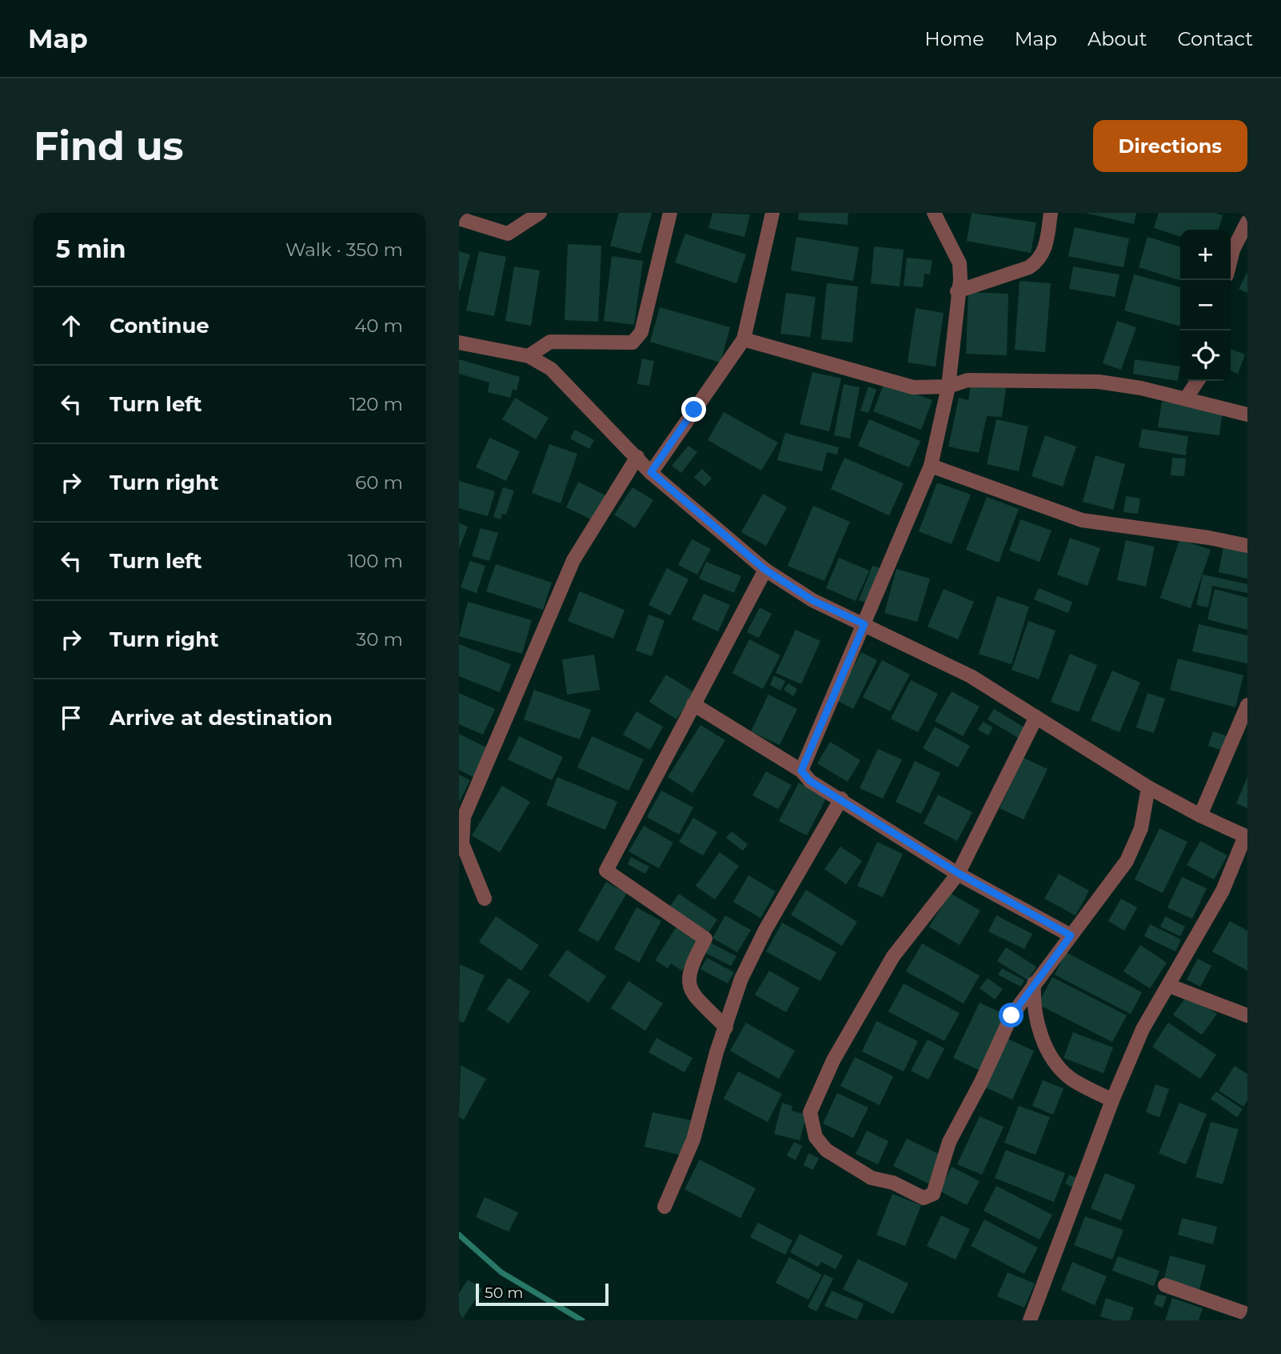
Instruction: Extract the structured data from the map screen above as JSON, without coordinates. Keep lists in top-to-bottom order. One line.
{"scale_bar":"50 m","page":{"header":"Map","nav":["Home","Map","About","Contact"],"buttons":"Directions","title":"Find us","heading":["5 min","Walk · 350 m"],"map_buttons":["+","−"],"list":[["Continue","40 m"],["Turn left","120 m"],["Turn right","60 m"],["Turn left","100 m"],["Turn right","30 m"],"Arrive at destination"],"scale":"50 m"}}
